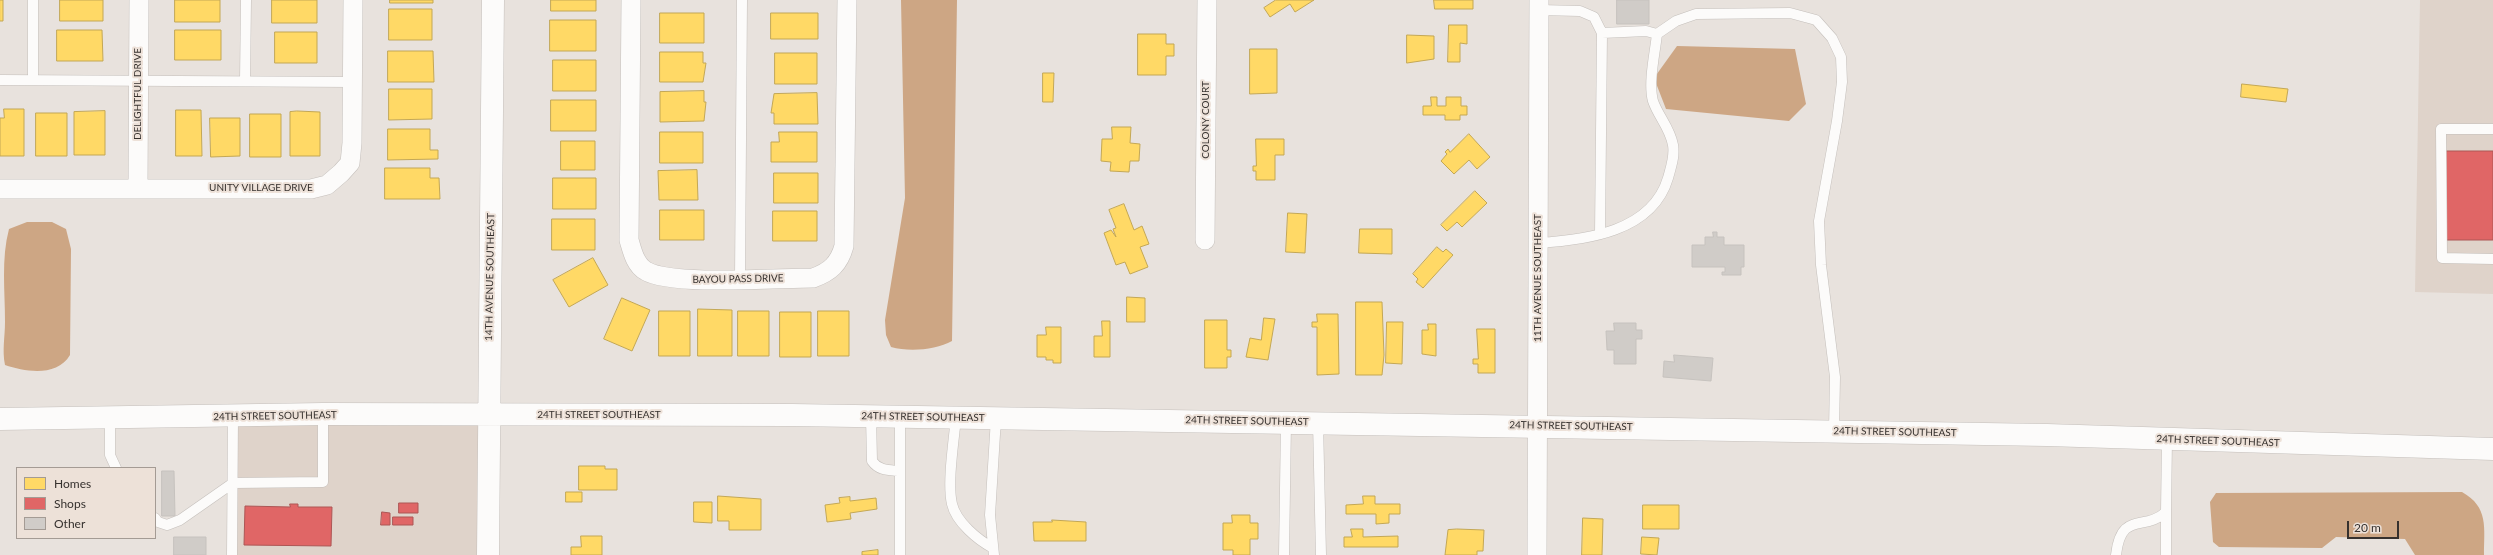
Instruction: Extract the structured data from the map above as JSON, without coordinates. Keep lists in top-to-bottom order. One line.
{"streets":{"street":["DELIGHTFUL DRIVE","COLONY COURT","UNITY VILLAGE DRIVE","14TH AVENUE SOUTHEAST","11TH AVENUE SOUTHEAST","BAYOU PASS DRIVE","24TH STREET SOUTHEAST"]},"crossings":[["DELIGHTFUL DRIVE","UNITY VILLAGE DRIVE"],["14TH AVENUE SOUTHEAST","24TH STREET SOUTHEAST"],["11TH AVENUE SOUTHEAST","24TH STREET SOUTHEAST"]],"legend":["Homes","Shops","Other"],"scale_bar":"20 m"}
